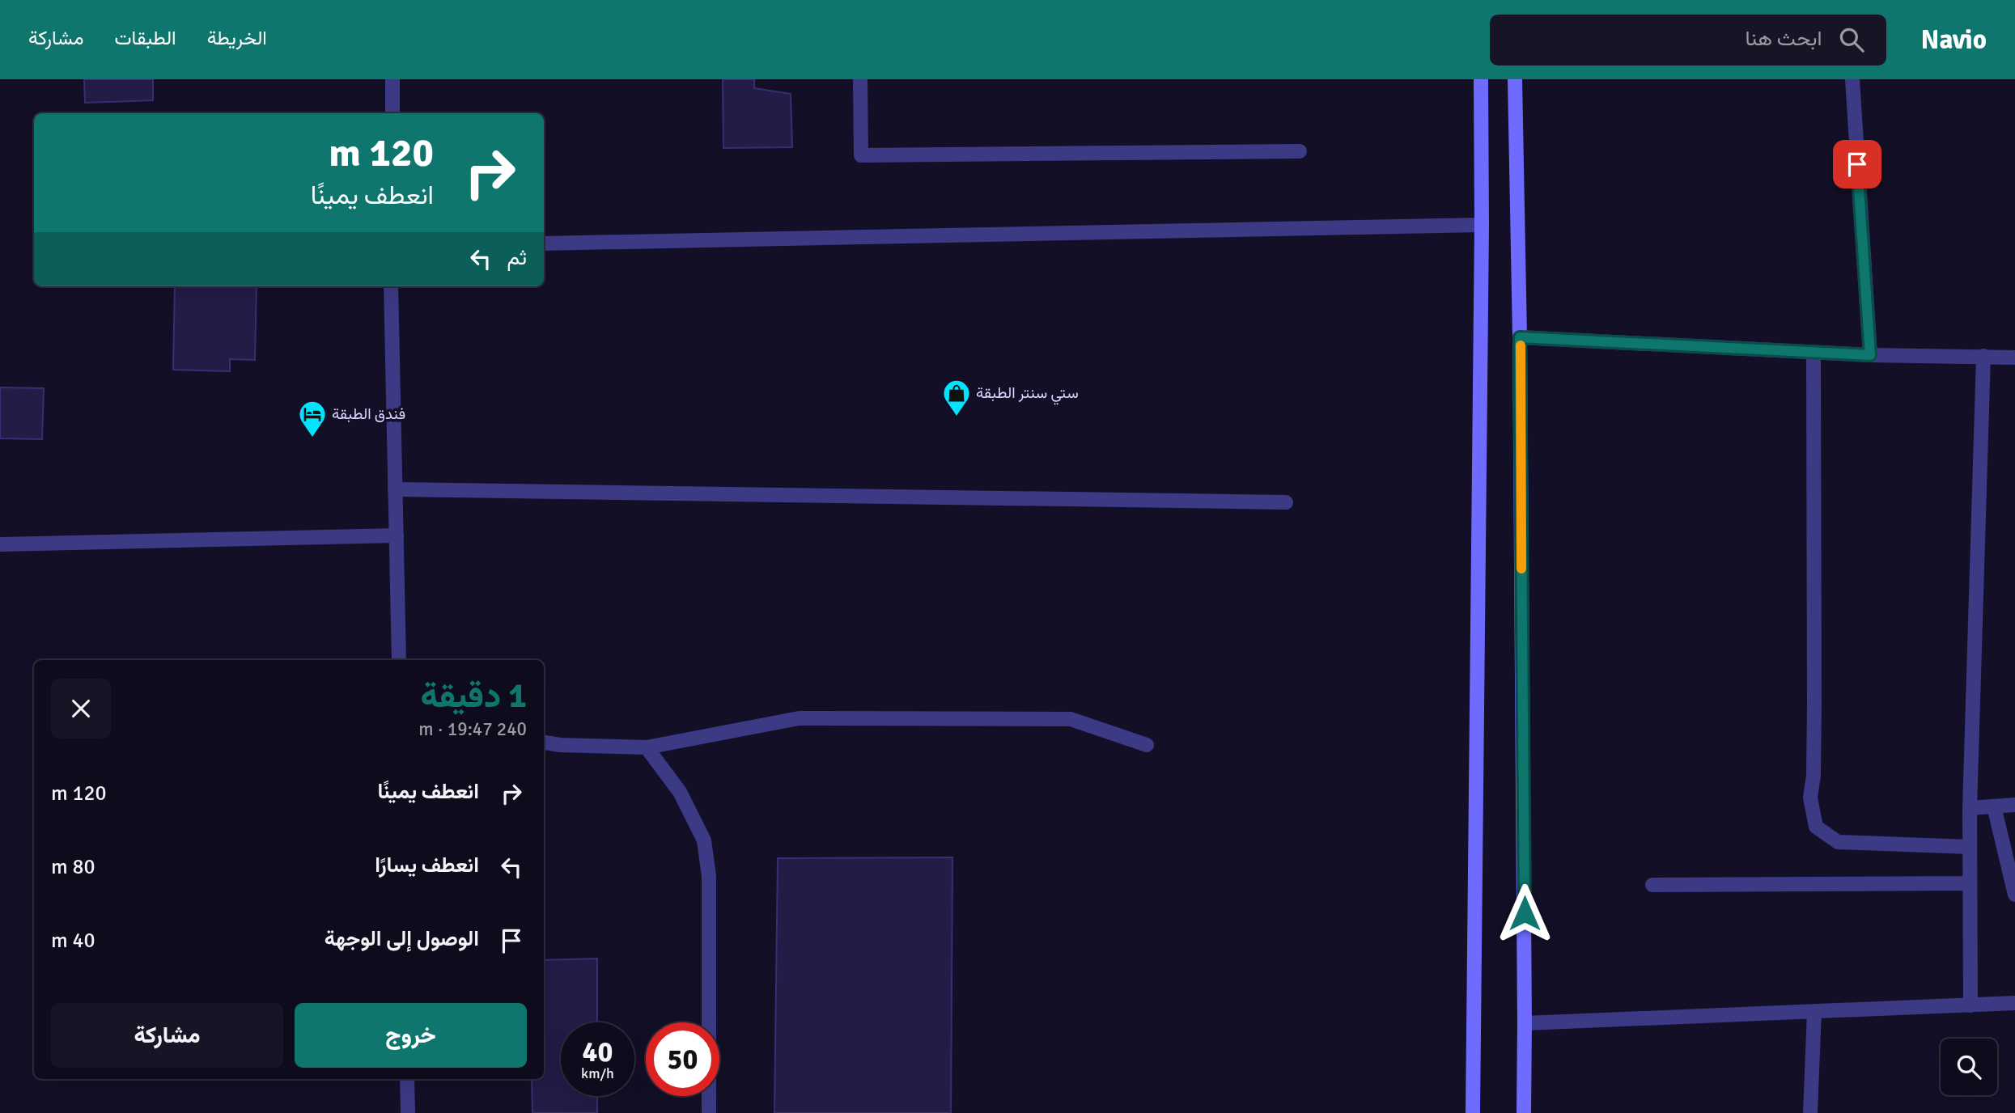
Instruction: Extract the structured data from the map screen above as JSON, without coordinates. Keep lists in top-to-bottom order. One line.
{"places":{"shop":["ستي سنتر الطبقة"],"hotel":["فندق الطبقة"]},"page":{"header":"Navio","search":"ابحث هنا","nav":["الخريطة","الطبقات","مشاركة"],"turn":["120 m","انعطف يمينًا"],"then":"ثم","heading":["1 دقيقة","240 m · 19:47"],"list":[{"name":"انعطف يمينًا","value":"120 m"},{"name":"انعطف يسارًا","value":"80 m"},{"name":"الوصول إلى الوجهة","value":"40 m"}],"buttons":["خروج","مشاركة"],"speed":"40 km/h","limit":"50"}}
